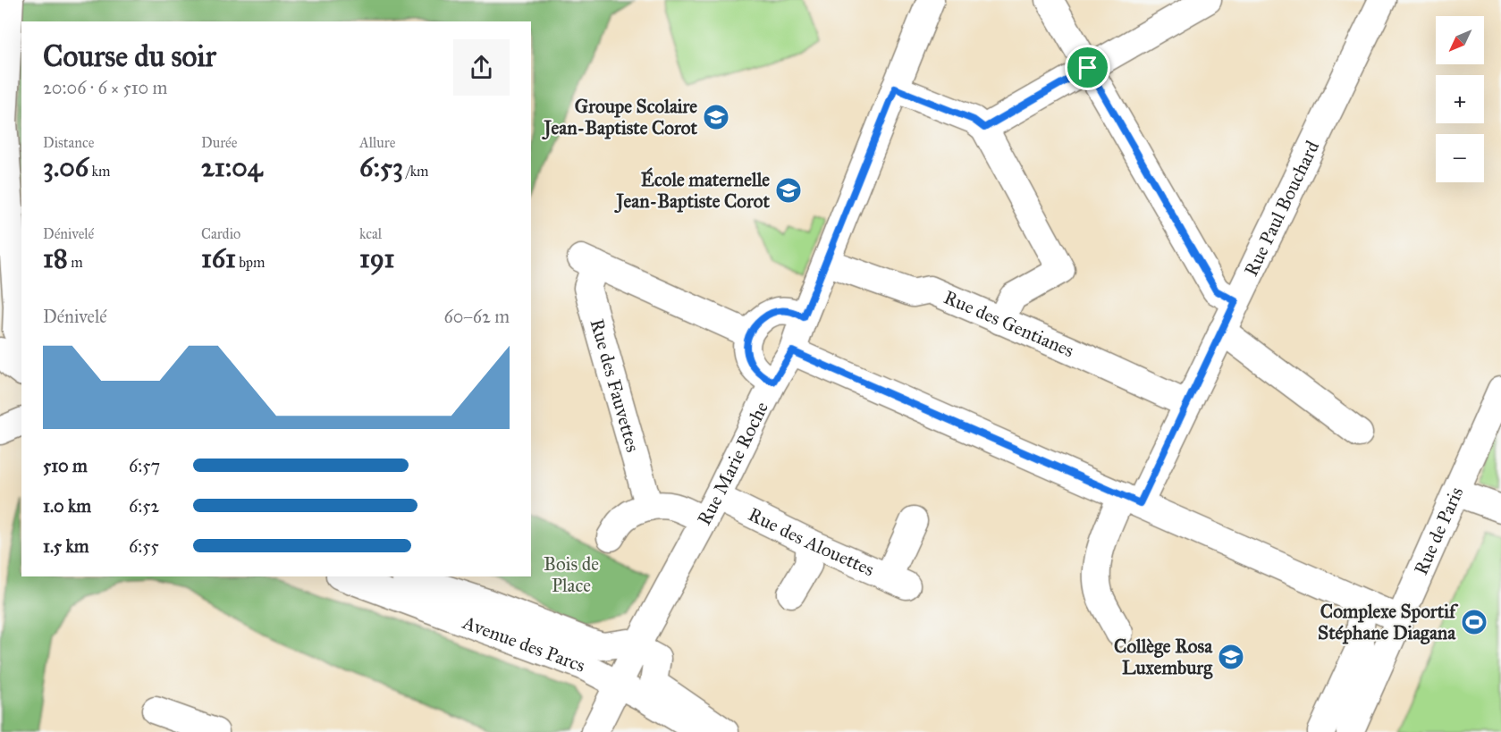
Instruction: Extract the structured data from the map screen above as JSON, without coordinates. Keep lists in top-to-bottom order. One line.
{"streets":{"street":["Rue Paul Bouchard","Rue des Gentianes","Rue des Fauvettes","Rue Marie Roche","Rue de Paris","Rue des Alouettes","Avenue des Parcs"]},"crossings":[["Rue Paul Bouchard","Rue des Gentianes"],["Rue des Gentianes","Rue Marie Roche"],["Rue Marie Roche","Rue des Alouettes"],["Rue Marie Roche","Avenue des Parcs"]],"parks":["Bois de Place"],"places":{"school or university":["Groupe Scolaire Jean-Baptiste Corot","École maternelle Jean-Baptiste Corot","Collège Rosa Luxemburg"],"sports":["Complexe Sportif Stéphane Diagana"]},"north":"bottom left","page":{"map_buttons":["+","−"],"heading":["Course du soir","20:06 · 6 × 510 m"],"stats":[["Distance","3.06 km"],["Durée","21:04"],["Allure","6:53 /km"],["Dénivelé","18 m"],["Cardio","161 bpm"],["kcal","191"]],"chart":["Dénivelé","60–62 m"],"list":[{"name":"510 m","note":"6:57"},{"name":"1.0 km","note":"6:52"},{"name":"1.5 km","note":"6:55"}]}}
